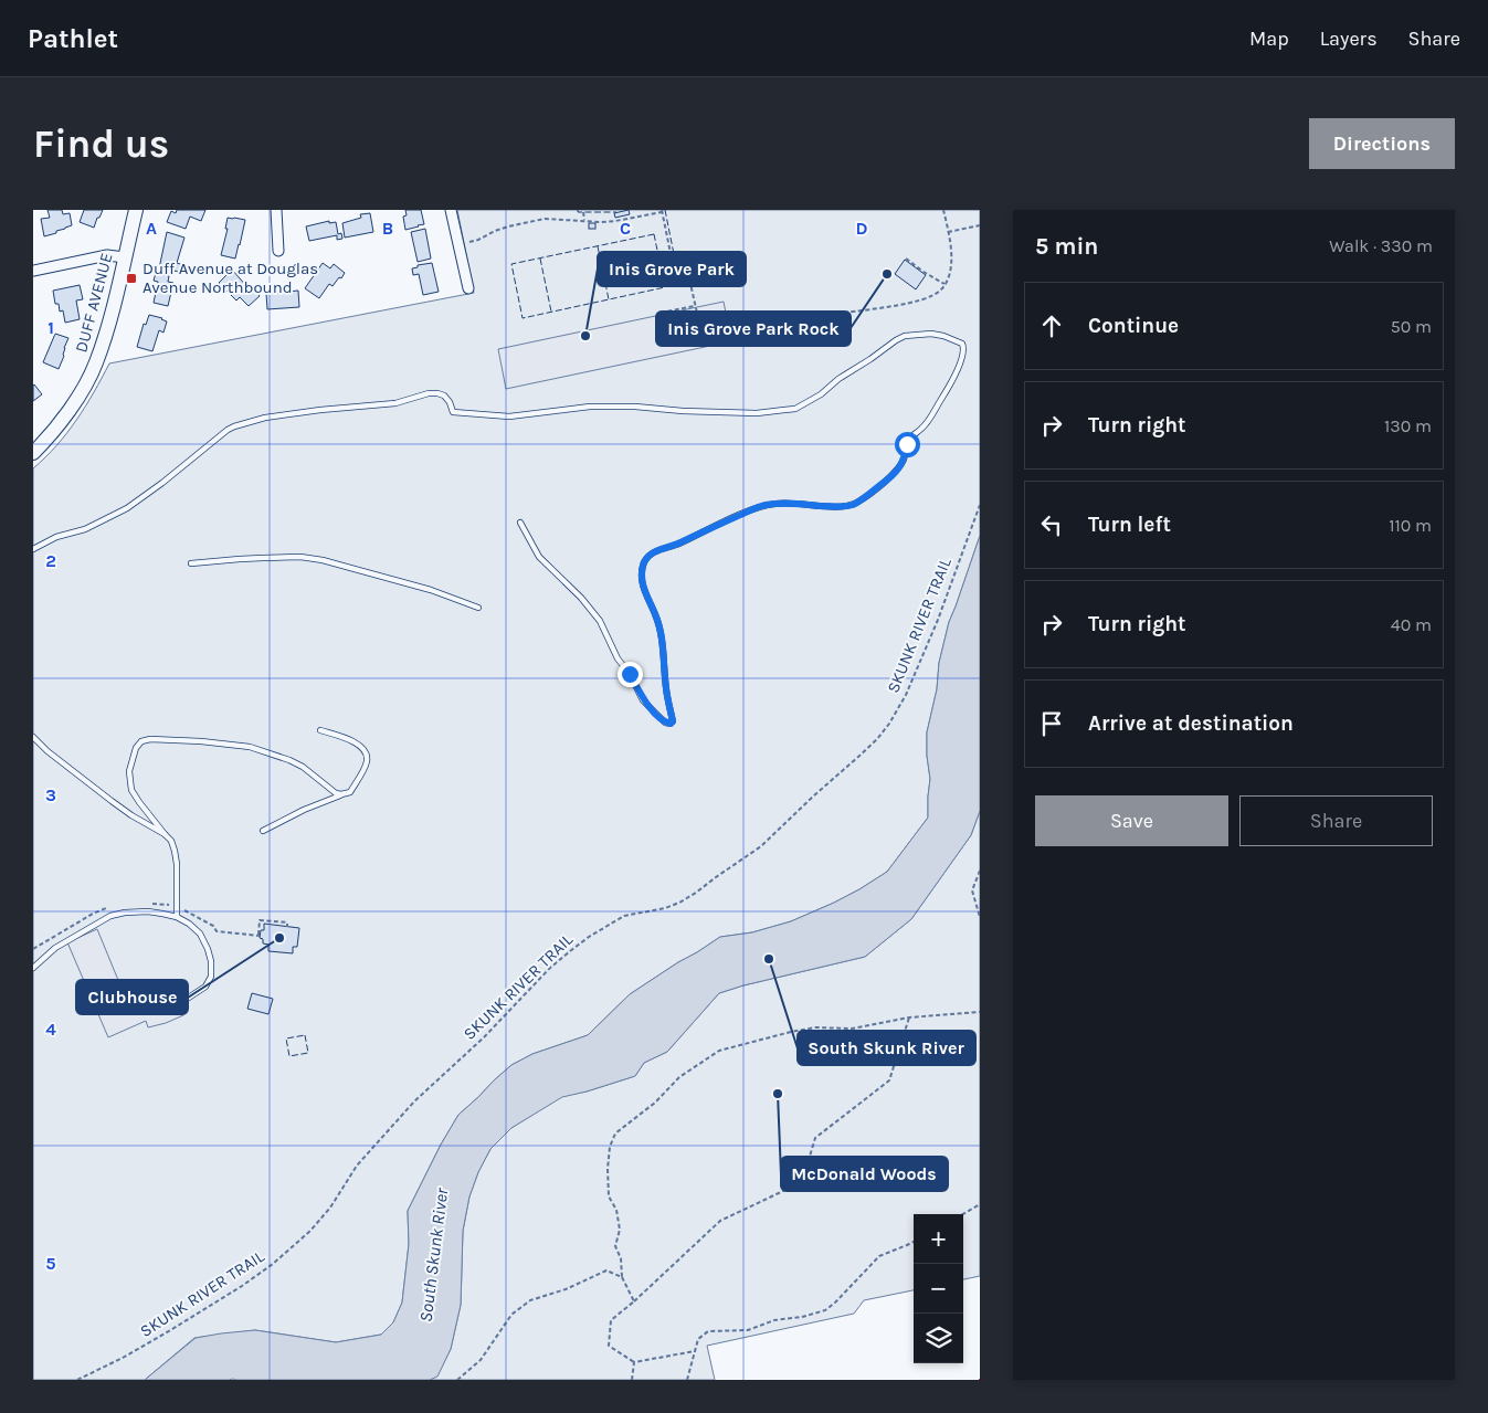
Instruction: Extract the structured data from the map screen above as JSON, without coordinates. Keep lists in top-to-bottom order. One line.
{"streets":{"main road":["DUFF AVENUE"],"path":["SKUNK RIVER TRAIL"]},"water":["South Skunk River"],"places":{"other":["Inis Grove Park Rock","Inis Grove Park","Clubhouse","South Skunk River","McDonald Woods"],"transit":["Duff Avenue at Douglas Avenue Northbound"]},"page":{"header":"Pathlet","nav":["Map","Layers","Share"],"buttons":["Directions",["Save","Share"]],"title":"Find us","heading":["5 min","Walk · 330 m"],"list":[["Continue","50 m"],["Turn right","130 m"],["Turn left","110 m"],["Turn right","40 m"],"Arrive at destination"],"map_buttons":["+","−"]},"grid":{"columns":["A","B","C","D"],"rows":["1","2","3","4","5"]}}
